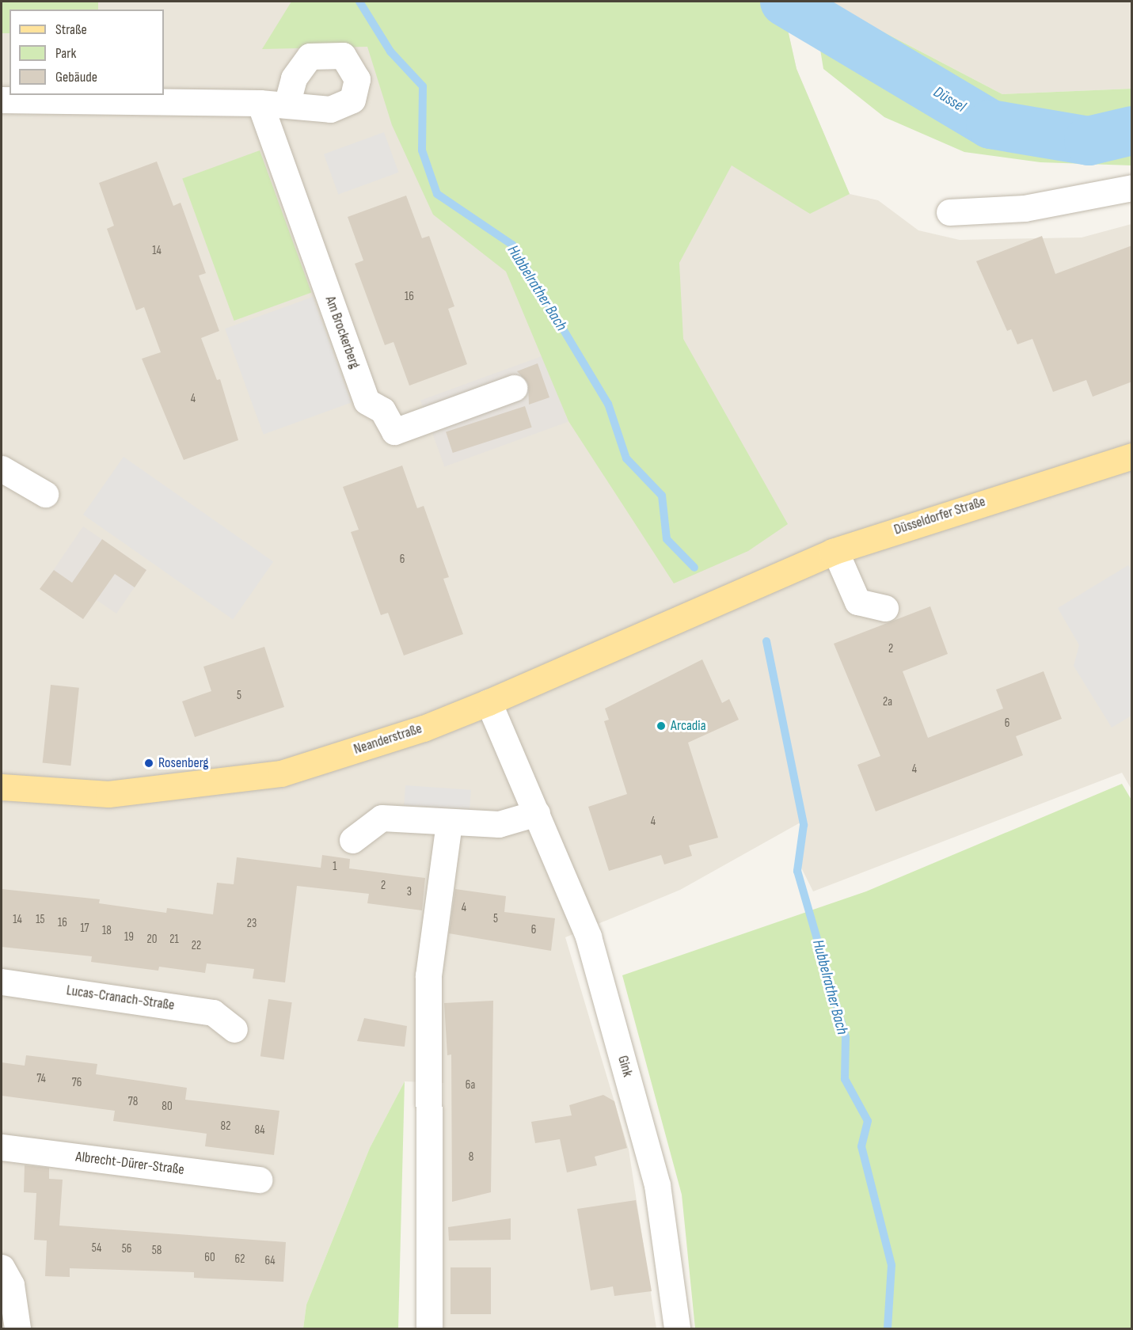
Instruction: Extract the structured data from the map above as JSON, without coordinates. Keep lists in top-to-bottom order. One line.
{"streets":{"main road":["Düsseldorfer Straße","Neanderstraße"],"street":["Am Brockerberg","Lucas-Cranach-Straße","Gink","Albrecht-Dürer-Straße"]},"crossings":[["Düsseldorfer Straße","Neanderstraße"],["Neanderstraße","Gink"]],"water":["Düssel","Hubbelrather Bach"],"places":["Arcadia","Rosenberg"],"house_numbers":["14","16","4","6","2","5","2a","6","4","4","1","2","3","4","5","14","15","16","23","17","6","18","19","20","21","22","74","76","6a","78","80","82","84","8","54","56","58","60","62","64"],"legend":["Straße","Park","Gebäude"]}
